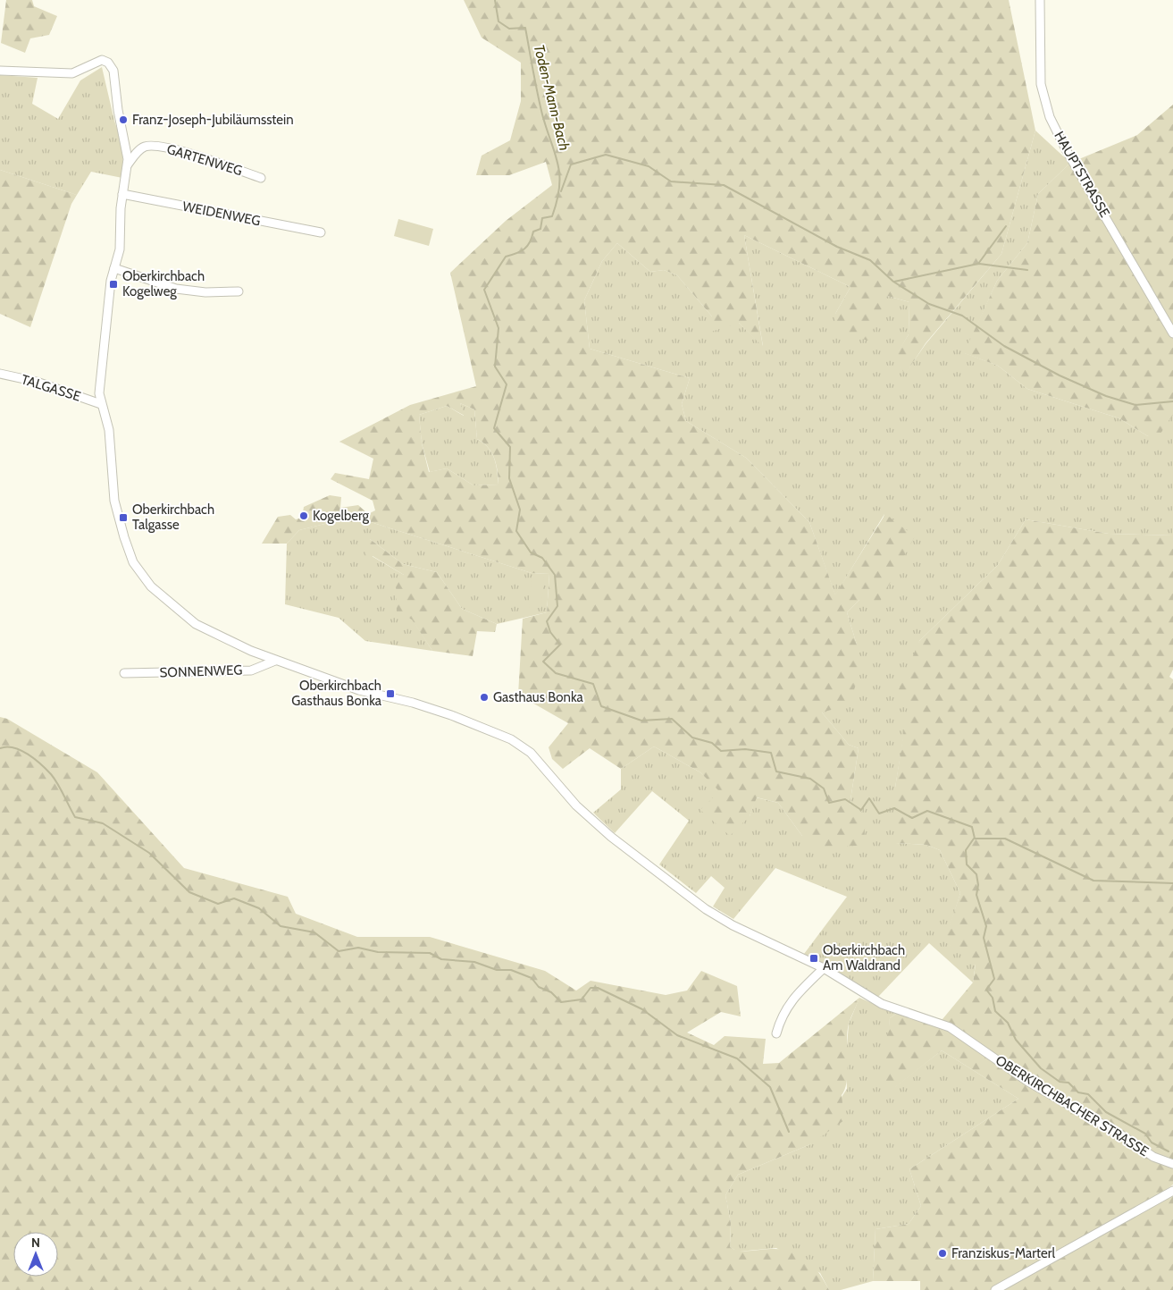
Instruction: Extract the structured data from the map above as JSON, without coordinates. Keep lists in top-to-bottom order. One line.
{"streets":{"street":["GARTENWEG","HAUPTSTRASSE","WEIDENWEG","TALGASSE","SONNENWEG","OBERKIRCHBACHER STRASSE"]},"crossings":[["GARTENWEG","OBERKIRCHBACHER STRASSE"],["WEIDENWEG","OBERKIRCHBACHER STRASSE"],["TALGASSE","OBERKIRCHBACHER STRASSE"],["SONNENWEG","OBERKIRCHBACHER STRASSE"]],"water":["Toden-Mann-Bach"],"places":{"other":["Franz-Joseph-Jubiläumsstein","Kogelberg","Gasthaus Bonka","Franziskus-Marterl"],"transit":["Oberkirchbach Kogelweg","Oberkirchbach Talgasse","Oberkirchbach Gasthaus Bonka","Oberkirchbach Am Waldrand"]},"north":"top"}
